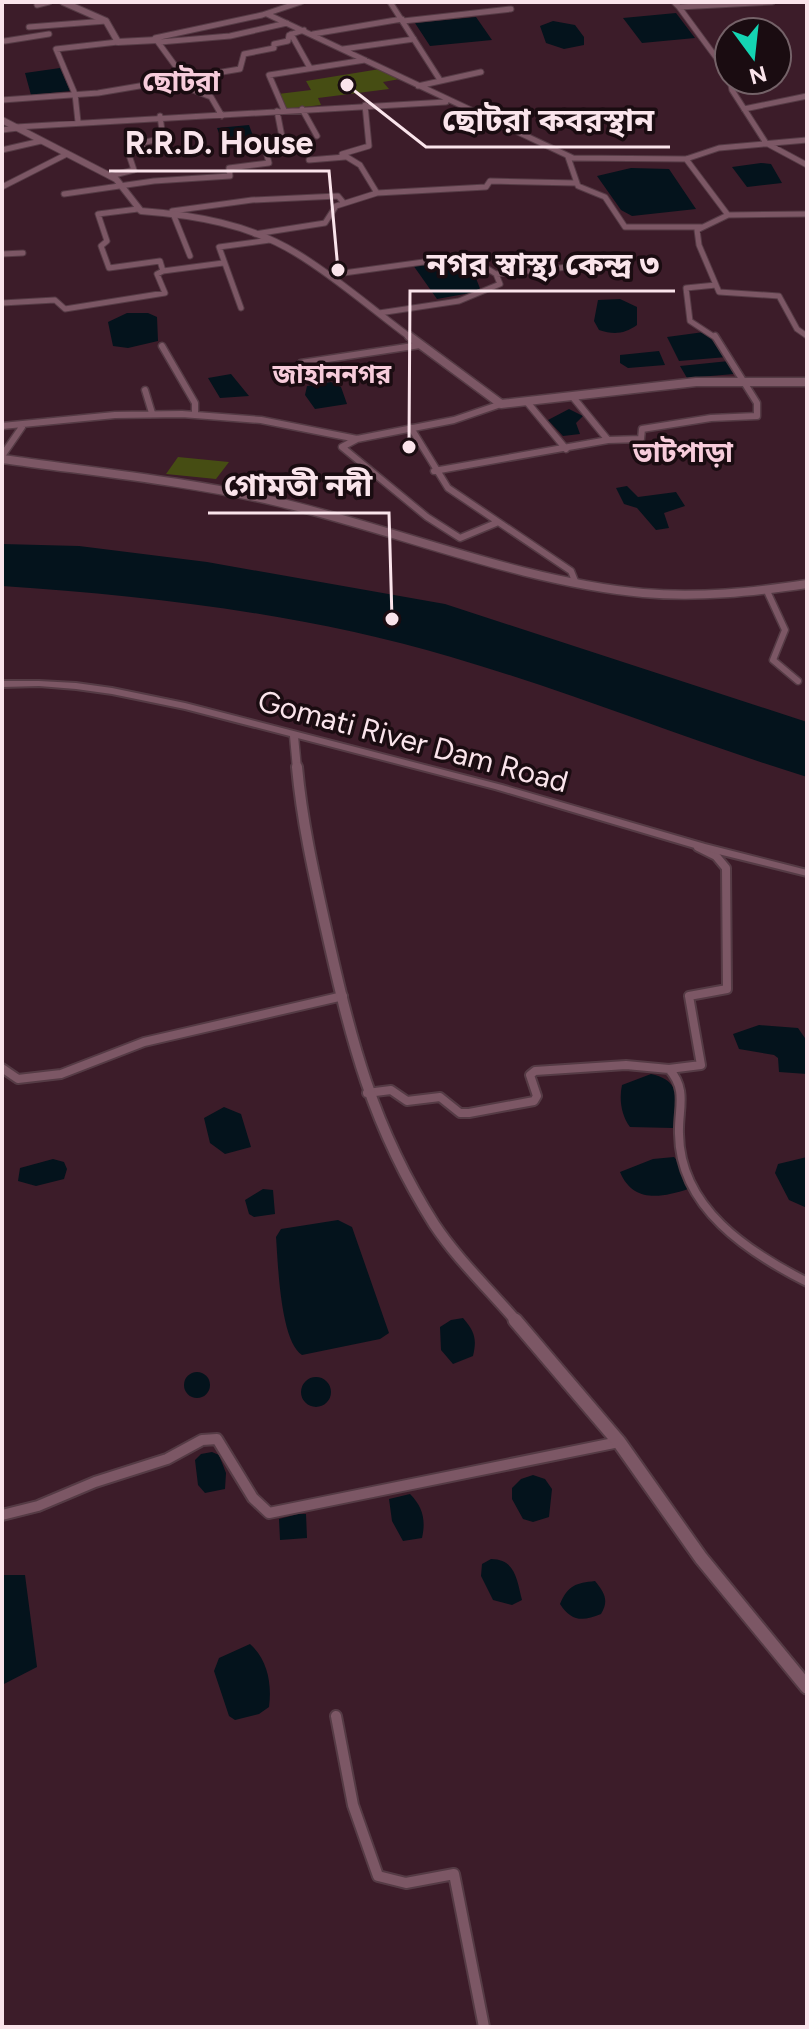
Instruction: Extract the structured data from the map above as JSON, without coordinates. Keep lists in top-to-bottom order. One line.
{"streets":{"main road":["Gomati River Dam Road"]},"districts":["ছোটরা","জাহাননগর","ভাটপাড়া"],"places":["ছোটরা কবরস্থান","R.R.D. House","নগর স্বাস্থ্য কেন্দ্র ৩","গোমতী নদী"],"north":"bottom"}
